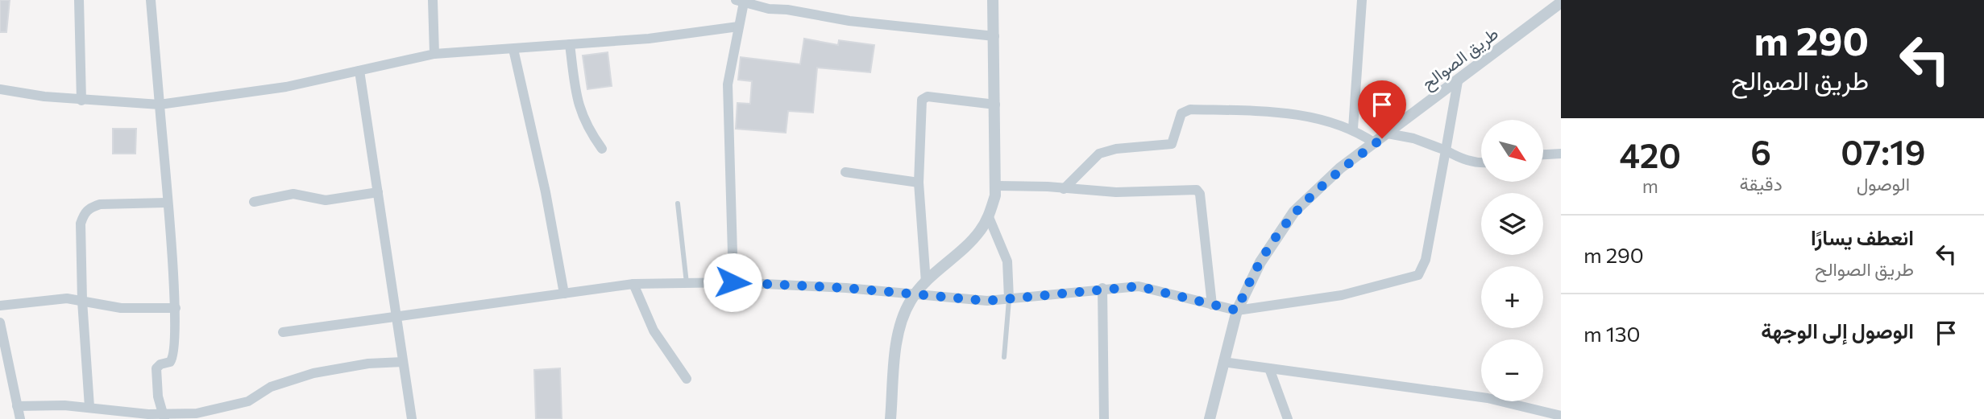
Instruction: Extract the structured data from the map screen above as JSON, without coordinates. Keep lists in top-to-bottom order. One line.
{"streets":{"street":["طريق الصوالح"]},"north":"bottom right","page":{"turn":["290 m","طريق الصوالح"],"eta":["07:19","الوصول","6","دقيقة","420","m"],"map_buttons":["+","−"],"list":[{"name":"انعطف يسارًا","note":"طريق الصوالح","value":"290 m"},{"name":"الوصول إلى الوجهة","value":"130 m"}]}}
